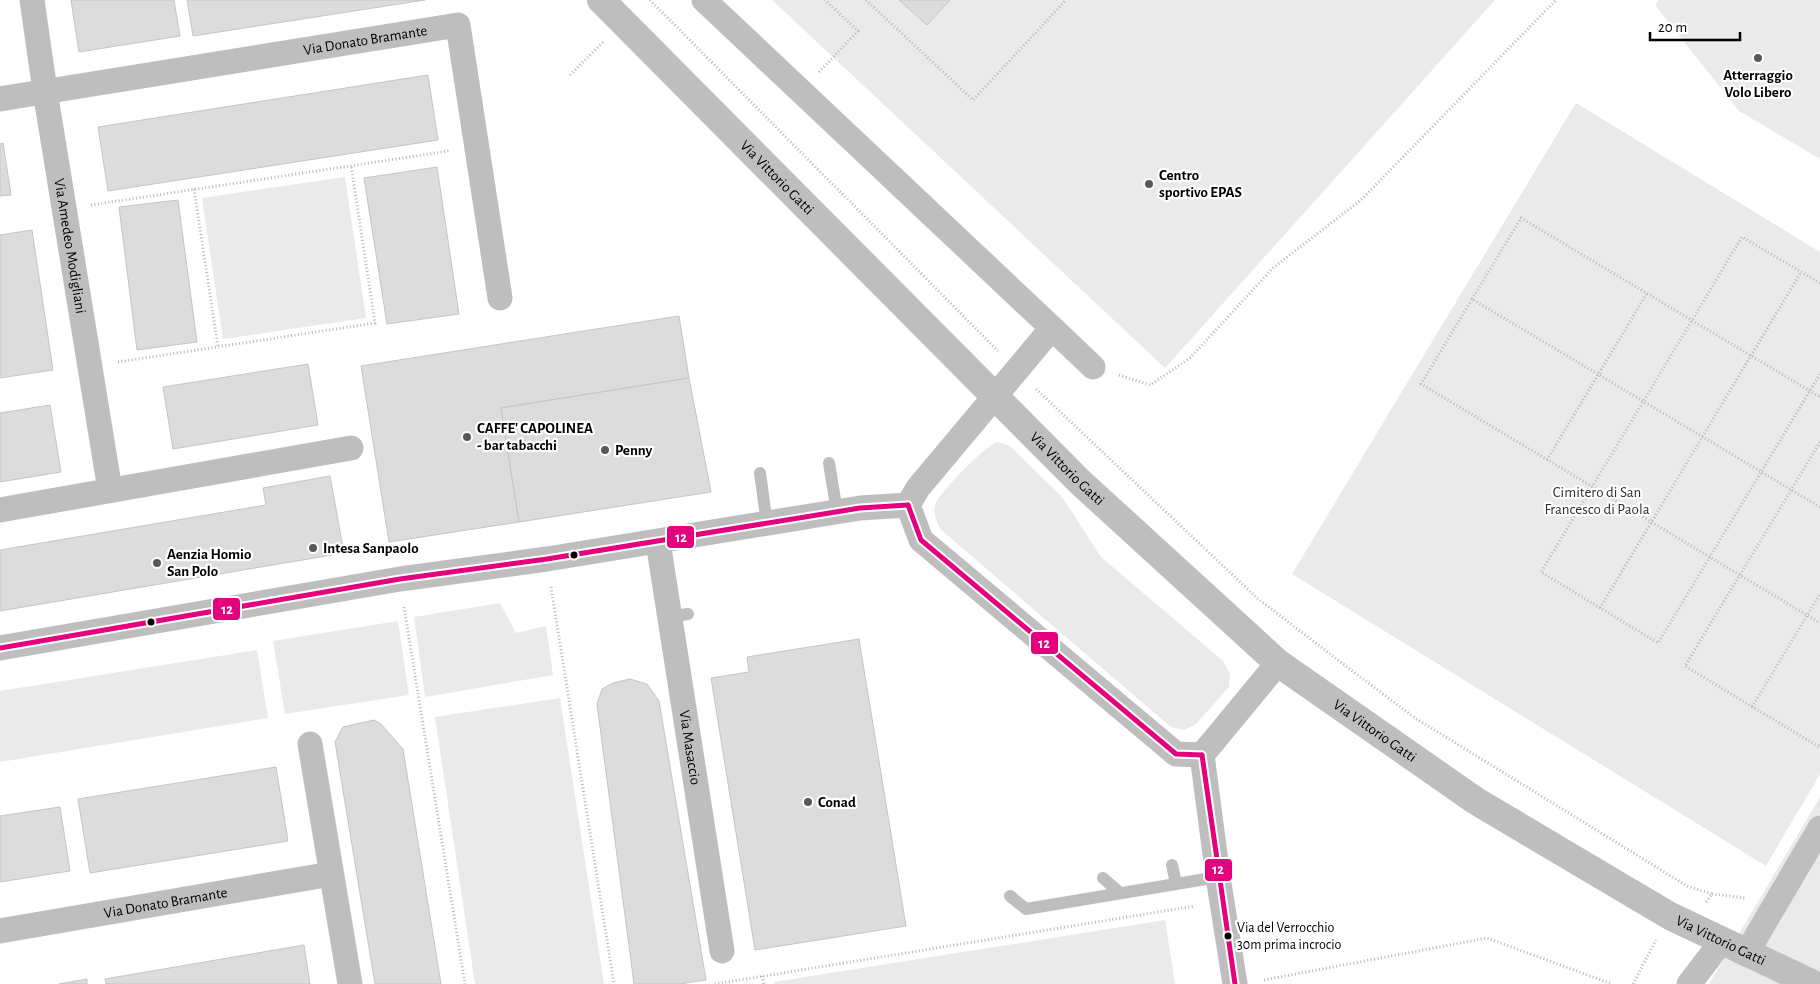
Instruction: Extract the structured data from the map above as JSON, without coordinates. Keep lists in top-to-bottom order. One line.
{"streets":{"street":["Via Donato Bramante","Via Vittorio Gatti","Via Amedeo Modigliani","Via Masaccio"]},"crossings":[["Via Donato Bramante","Via Amedeo Modigliani"]],"parks":["Cimitero di San Francesco di Paola"],"places":["Atterraggio Volo Libero","Centro sportivo EPAS","CAFFE' CAPOLINEA - bar tabacchi","Penny","Intesa Sanpaolo","Aenzia Homio San Polo","Conad","Via del Verrocchio 30m prima incrocio"],"lines":["transit line 12"],"scale_bar":"20 m"}
